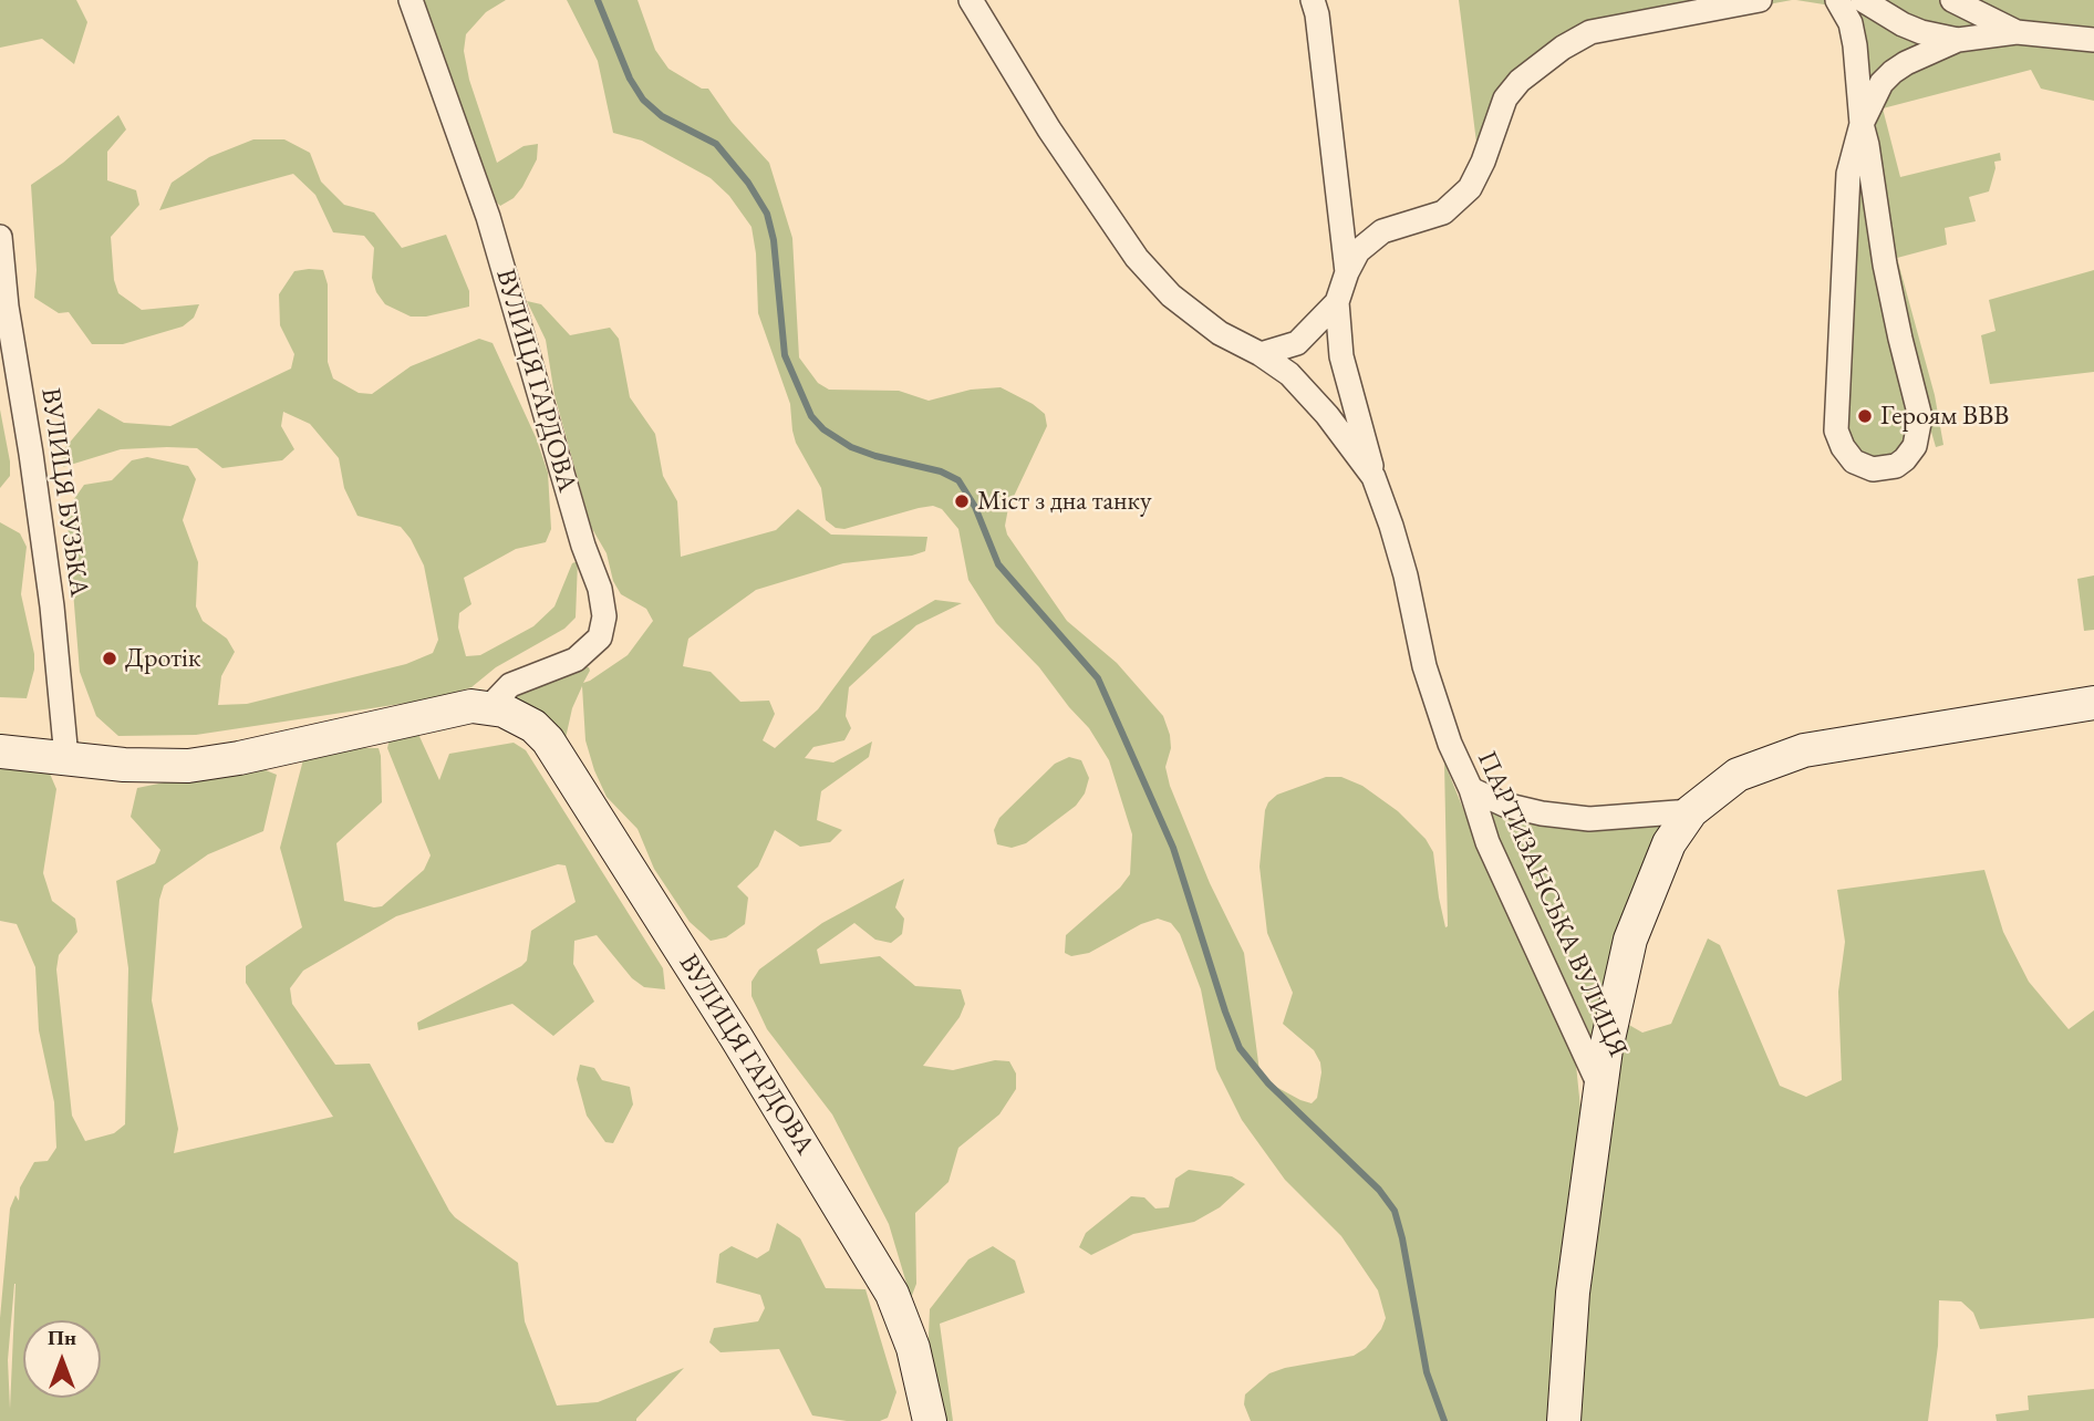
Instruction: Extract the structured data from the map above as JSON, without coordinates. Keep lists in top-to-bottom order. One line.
{"streets":{"street":["ВУЛИЦЯ ГАРДОВА","ВУЛИЦЯ БУЗЬКА","ПАРТИЗАНСЬКА ВУЛИЦЯ"]},"places":["Героям ВВВ","Міст з дна танку","Дротік"],"north":"top"}
